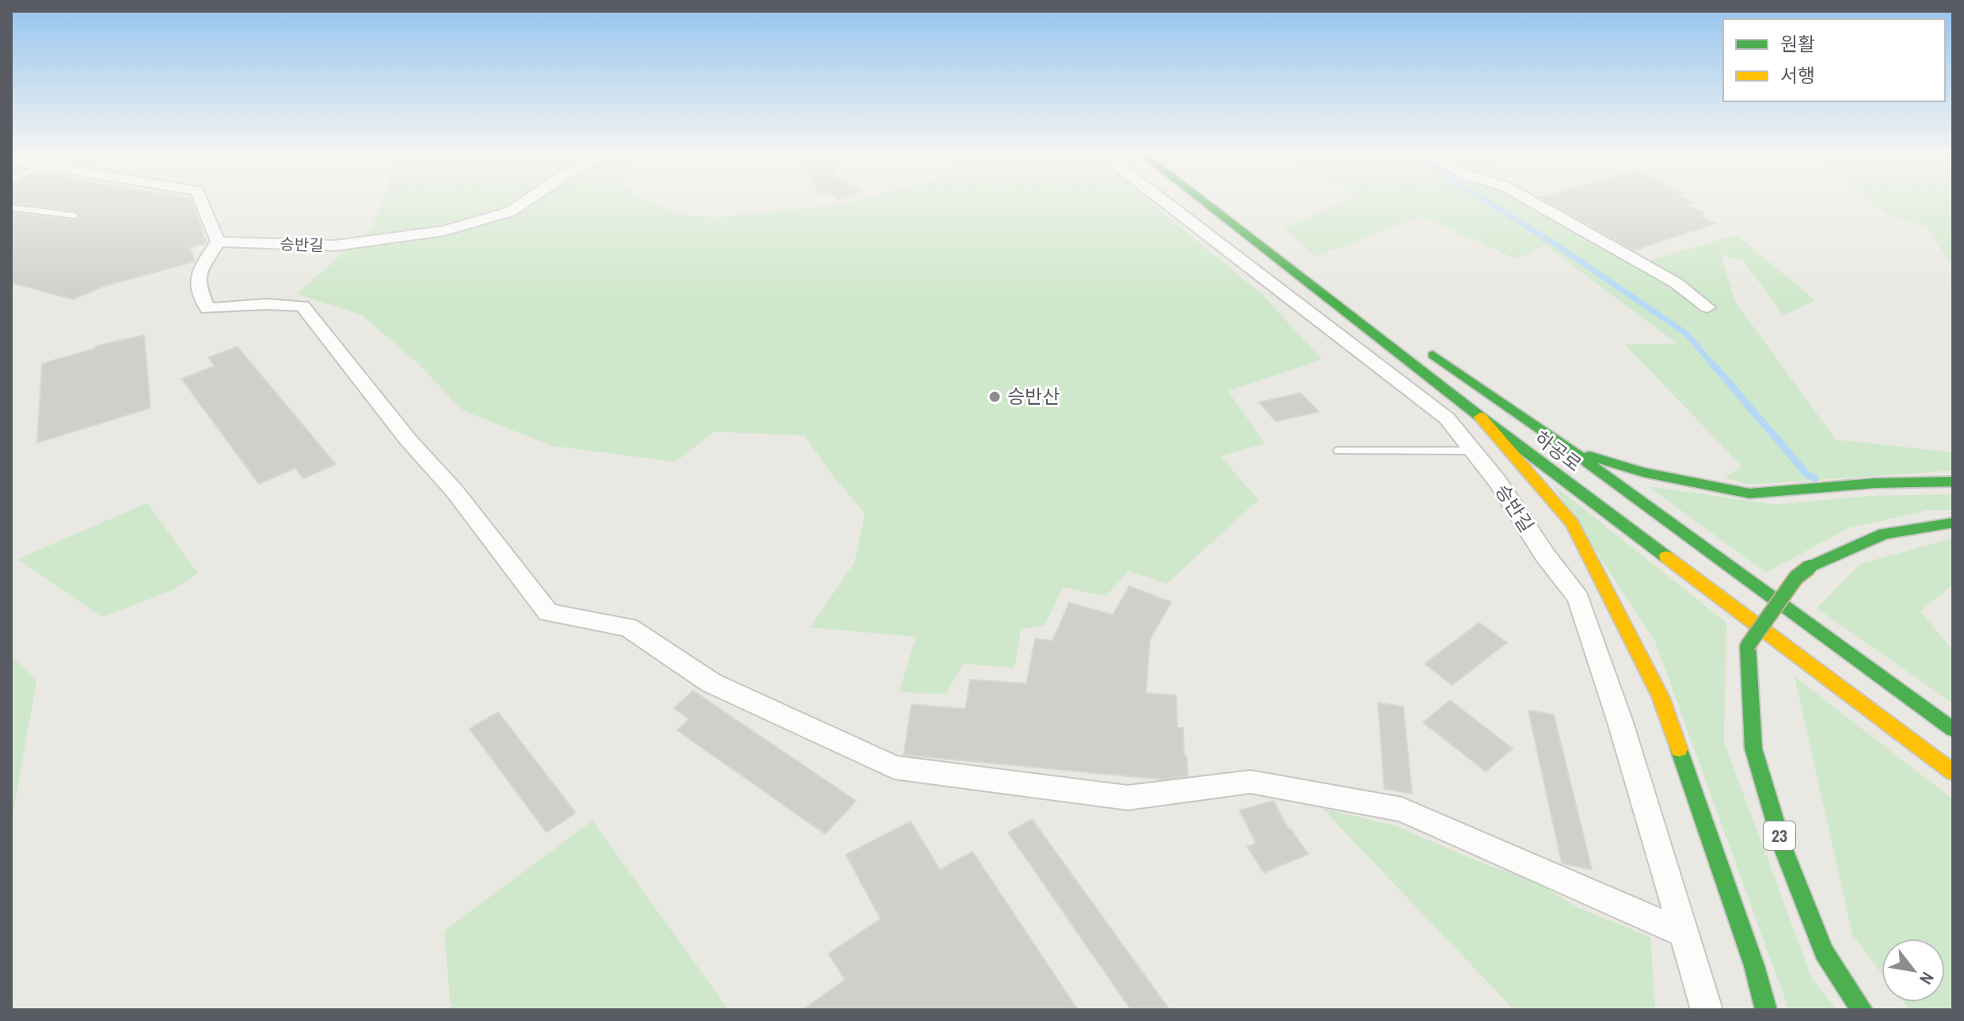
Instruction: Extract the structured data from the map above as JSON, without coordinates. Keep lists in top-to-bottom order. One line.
{"streets":{"main road":["하공로","23"],"street":["승반길"]},"places":["승반산"],"legend":["원활","서행"],"north":"bottom right"}
